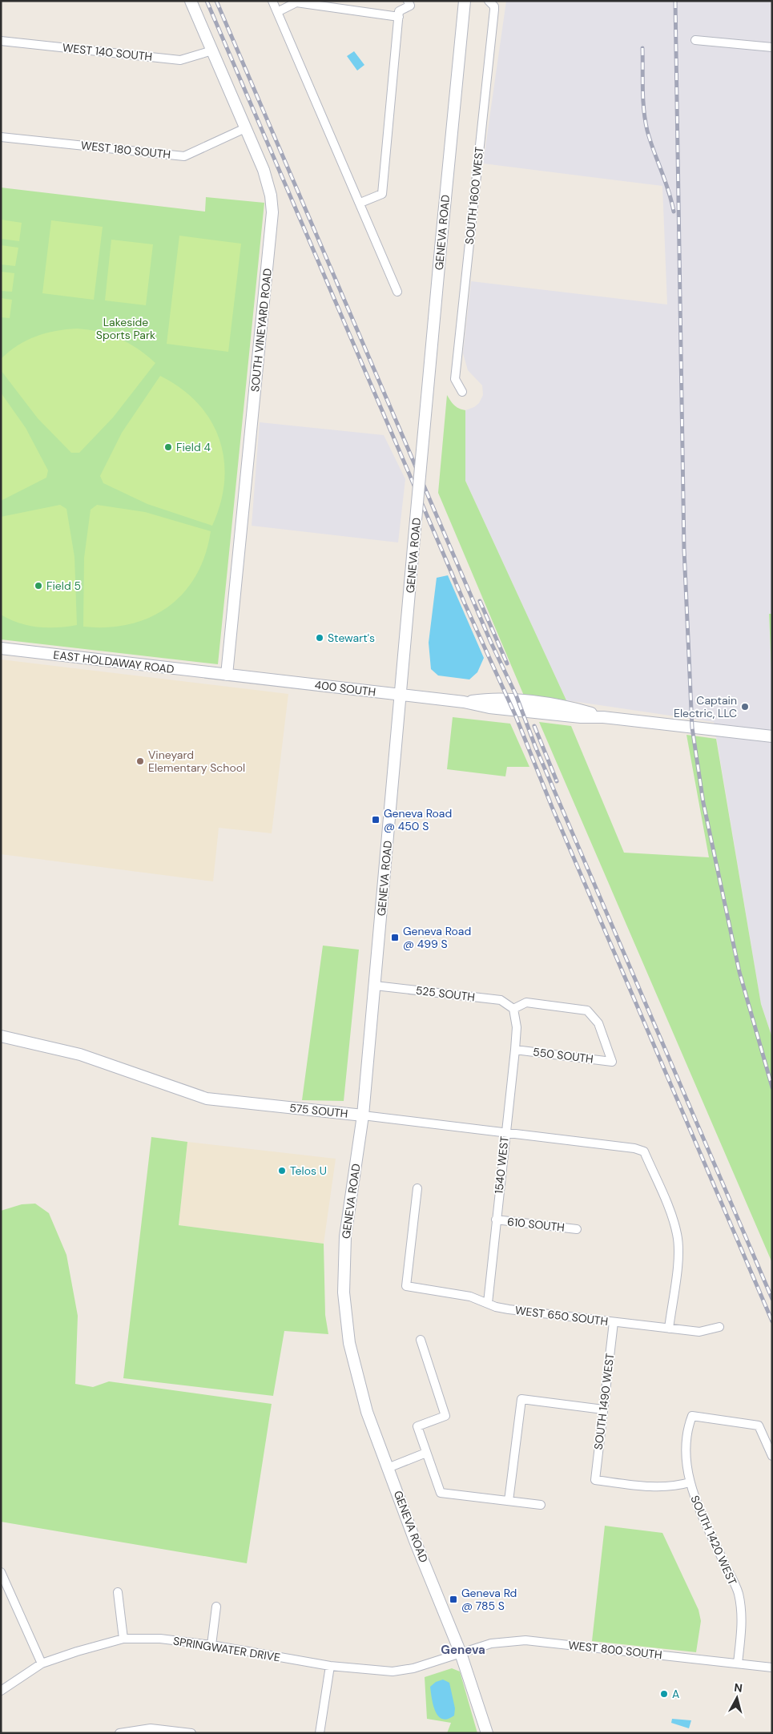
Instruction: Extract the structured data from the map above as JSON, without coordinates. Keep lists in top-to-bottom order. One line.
{"streets":{"street":["WEST 140 SOUTH","WEST 180 SOUTH","SOUTH 1600 WEST","GENEVA ROAD","SOUTH VINEYARD ROAD","EAST HOLDAWAY ROAD","400 SOUTH","525 SOUTH","550 SOUTH","575 SOUTH","1540 WEST","610 SOUTH","WEST 650 SOUTH","SOUTH 1490 WEST","SOUTH 1420 WEST","SPRINGWATER DRIVE","WEST 800 SOUTH"]},"crossings":[["WEST 140 SOUTH","SOUTH VINEYARD ROAD"],["WEST 180 SOUTH","SOUTH VINEYARD ROAD"],["GENEVA ROAD","400 SOUTH"],["GENEVA ROAD","525 SOUTH"],["GENEVA ROAD","575 SOUTH"],["GENEVA ROAD","SPRINGWATER DRIVE"],["GENEVA ROAD","WEST 800 SOUTH"],["SOUTH VINEYARD ROAD","EAST HOLDAWAY ROAD"],["SOUTH VINEYARD ROAD","400 SOUTH"],["EAST HOLDAWAY ROAD","400 SOUTH"],["525 SOUTH","550 SOUTH"],["525 SOUTH","1540 WEST"],["550 SOUTH","1540 WEST"],["575 SOUTH","1540 WEST"],["575 SOUTH","WEST 650 SOUTH"],["1540 WEST","610 SOUTH"],["1540 WEST","WEST 650 SOUTH"],["WEST 650 SOUTH","SOUTH 1490 WEST"],["SOUTH 1490 WEST","SOUTH 1420 WEST"],["SOUTH 1420 WEST","WEST 800 SOUTH"],["SPRINGWATER DRIVE","WEST 800 SOUTH"]],"districts":["Geneva"],"parks":["Lakeside Sports Park"],"places":{"other":["Field 4","Field 5","Stewart's","Captain Electric, LLC","Vineyard Elementary School","Telos U","A"],"transit":["Geneva Road @ 450 S","Geneva Road @ 499 S","Geneva Rd @ 785 S"]},"north":"top"}
